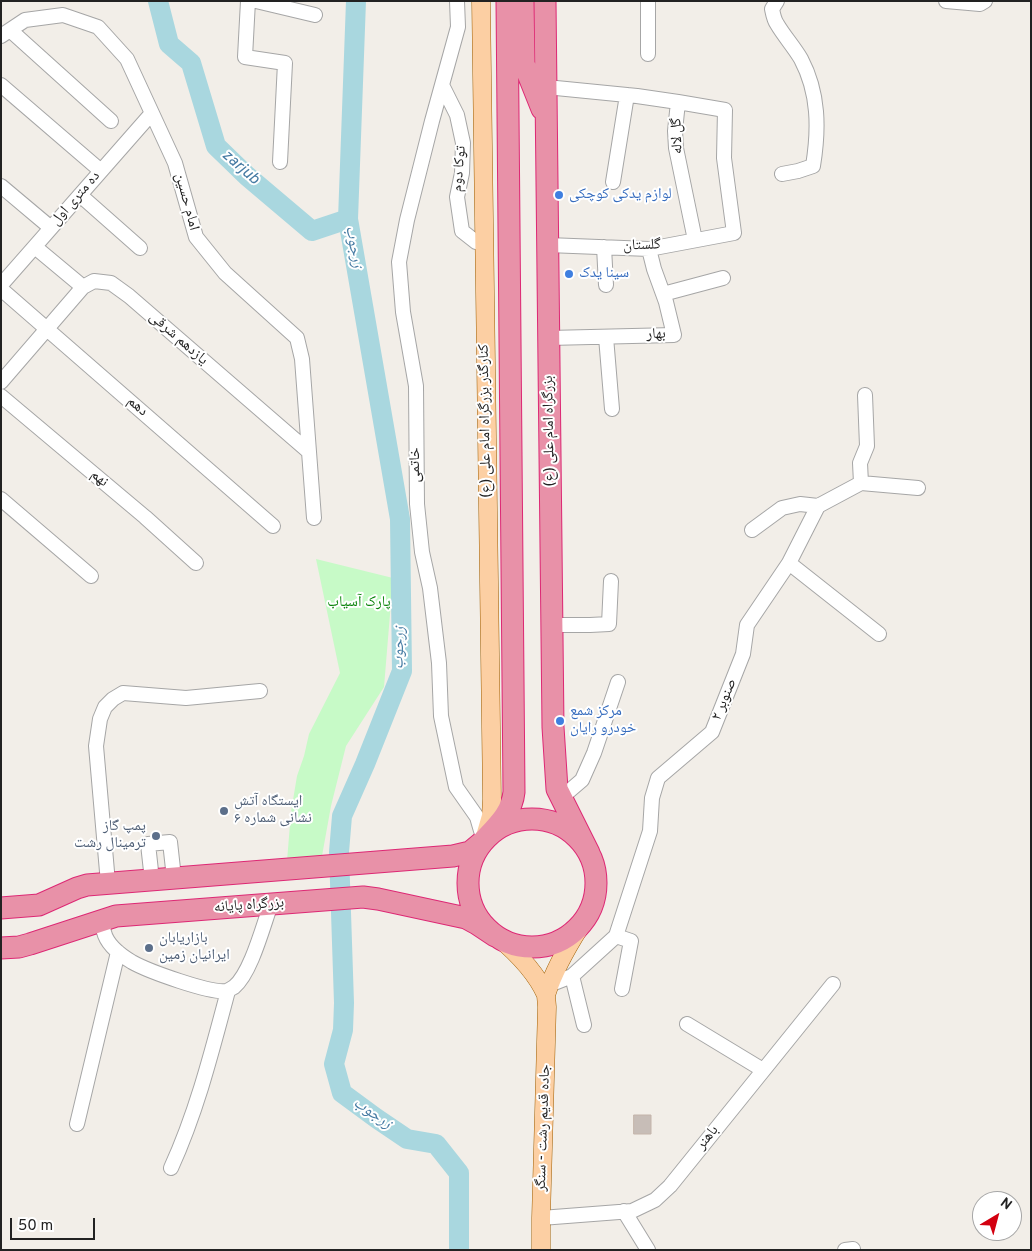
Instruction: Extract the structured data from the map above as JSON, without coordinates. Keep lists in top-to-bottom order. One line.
{"streets":{"highway":["بزرگراه امام علی (ع)","بزرگراه پایانه"],"main road":["کنارگذر بزرگراه امام علی (ع)","جاده قدیم رشت - سنگر"],"street":["گل لاله","توکا دوم","ده متری اول","امام حسین","گلستان","بهار","یازدهم شرقی","دهم","خاتمی","نهم","صنوبر ۲","باهنر"]},"crossings":[["گل لاله","گلستان"],["گل لاله","بزرگراه امام علی (ع)"],["توکا دوم","کنارگذر بزرگراه امام علی (ع)"],["توکا دوم","خاتمی"],["ده متری اول","امام حسین"],["امام حسین","یازدهم شرقی"],["گلستان","بهار"],["گلستان","بزرگراه امام علی (ع)"],["بهار","بزرگراه امام علی (ع)"],["کنارگذر بزرگراه امام علی (ع)","بزرگراه امام علی (ع)"],["کنارگذر بزرگراه امام علی (ع)","خاتمی"],["کنارگذر بزرگراه امام علی (ع)","بزرگراه پایانه"],["بزرگراه امام علی (ع)","خاتمی"],["بزرگراه امام علی (ع)","بزرگراه پایانه"],["خاتمی","بزرگراه پایانه"],["صنوبر ۲","جاده قدیم رشت - سنگر"],["جاده قدیم رشت - سنگر","باهنر"]],"water":["zarjub","زرجوب"],"parks":["پارک آسیاب"],"places":["لوازم یدکی کوچکی","سینا یدک","مرکز شمع خودرو رایان","ایستگاه آتش نشانی شماره ۶","پمپ گاز ترمینال رشت","بازاریابان ایرانیان زمین"],"scale_bar":"50 m","north":"top right"}
